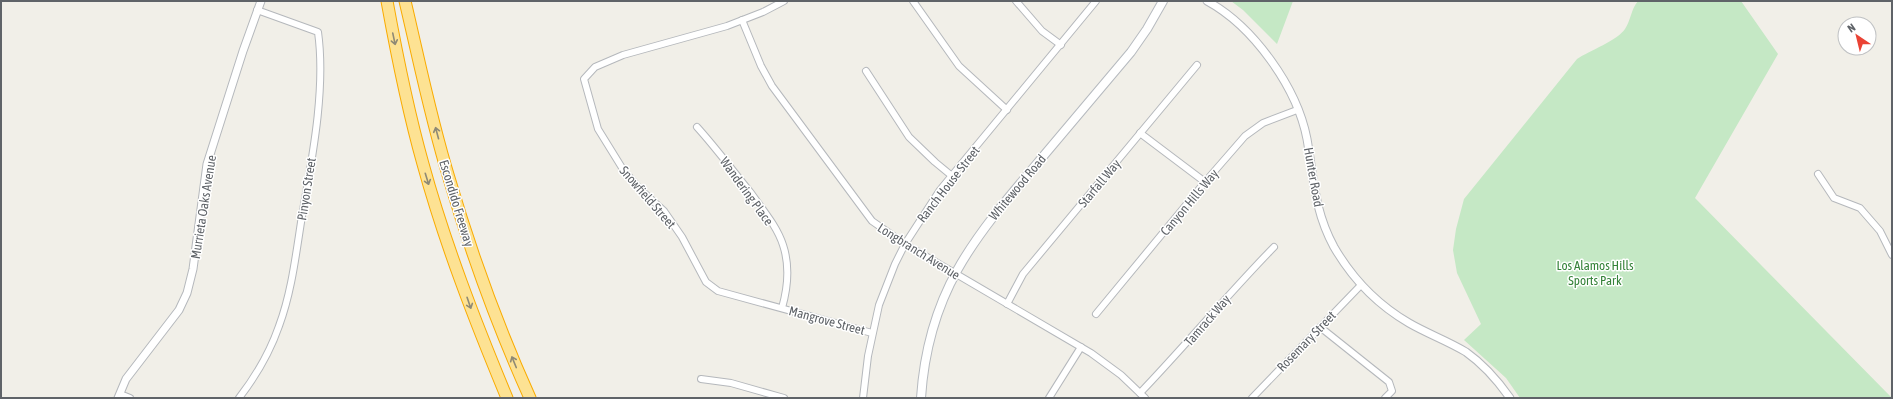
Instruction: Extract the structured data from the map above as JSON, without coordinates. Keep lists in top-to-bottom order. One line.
{"streets":{"highway":["Escondido Freeway"],"main road":["Whitewood Road"],"street":["Hunter Road","Starfall Way","Ranch House Street","Pinyon Street","Wandering Place","Snowfield Street","Canyon Hills Way","Murrieta Oaks Avenue","Longbranch Avenue","Mangrove Street","Tamrack Way","Rosemary Street"]},"crossings":[["Hunter Road","Canyon Hills Way"],["Hunter Road","Rosemary Street"],["Starfall Way","Longbranch Avenue"],["Ranch House Street","Longbranch Avenue"],["Ranch House Street","Mangrove Street"],["Whitewood Road","Longbranch Avenue"],["Pinyon Street","Murrieta Oaks Avenue"],["Wandering Place","Snowfield Street"],["Wandering Place","Mangrove Street"],["Snowfield Street","Longbranch Avenue"],["Snowfield Street","Mangrove Street"],["Longbranch Avenue","Tamrack Way"]],"parks":["Los Alamos Hills Sports Park"],"north":"top left"}
